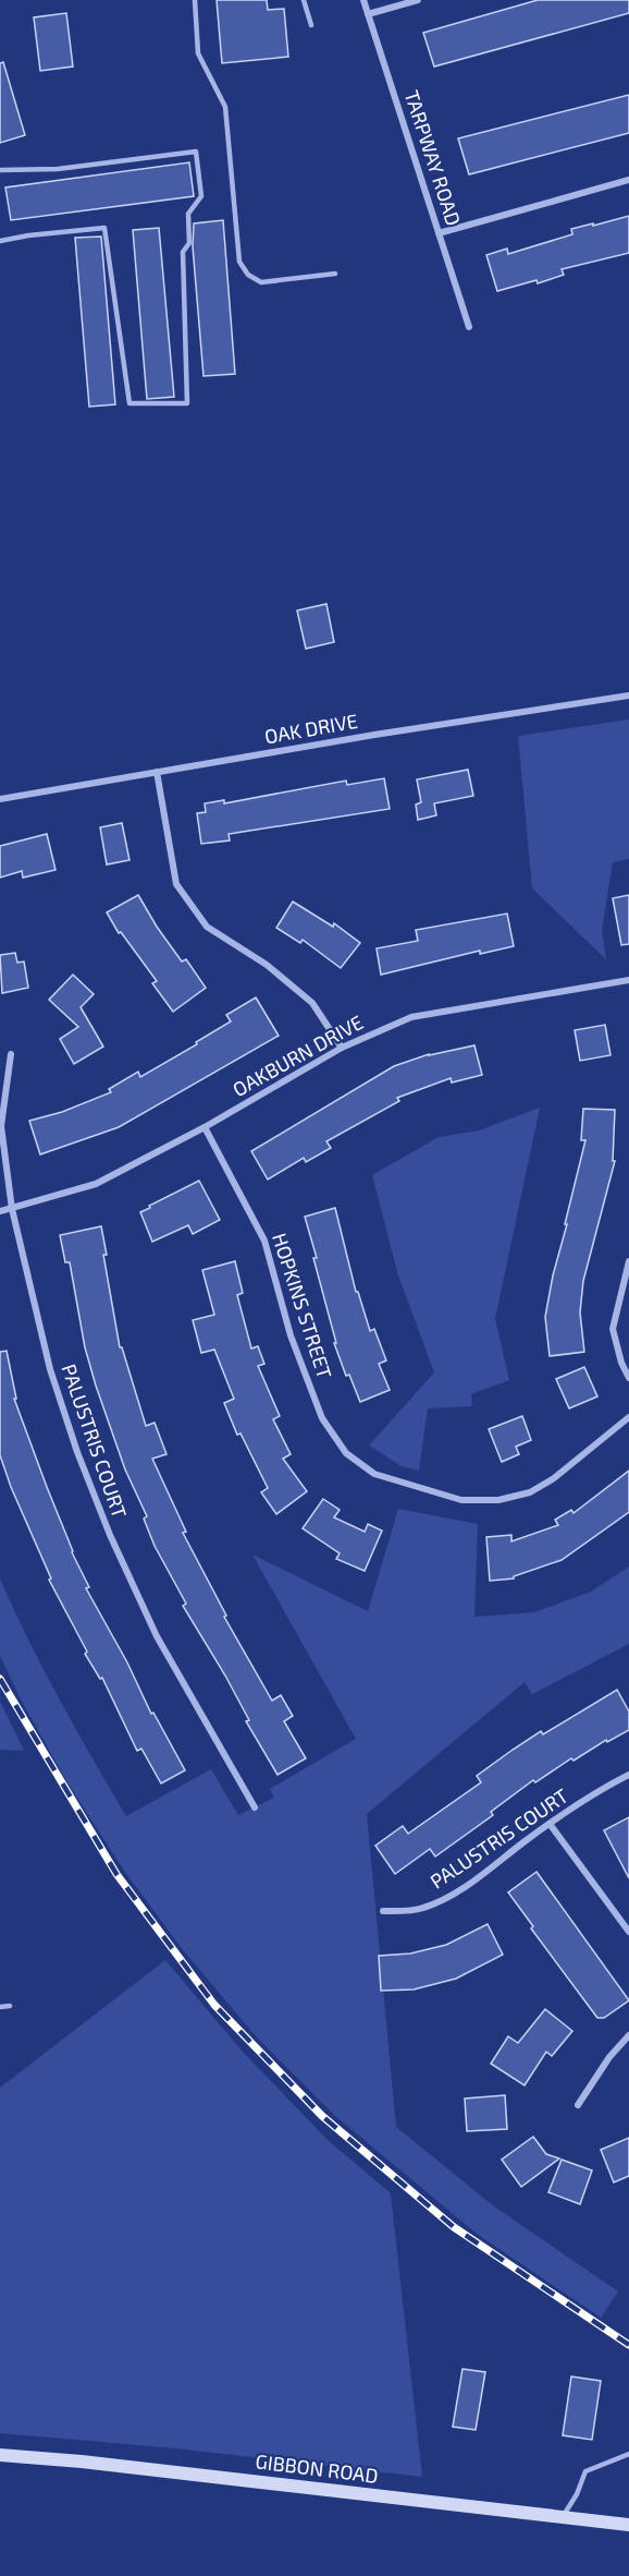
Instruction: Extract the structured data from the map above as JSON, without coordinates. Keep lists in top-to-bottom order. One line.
{"streets":{"main road":["GIBBON ROAD"],"street":["TARPWAY ROAD","OAK DRIVE","OAKBURN DRIVE","HOPKINS STREET","PALUSTRIS COURT"]},"crossings":[["OAKBURN DRIVE","HOPKINS STREET"],["OAKBURN DRIVE","PALUSTRIS COURT"]]}
